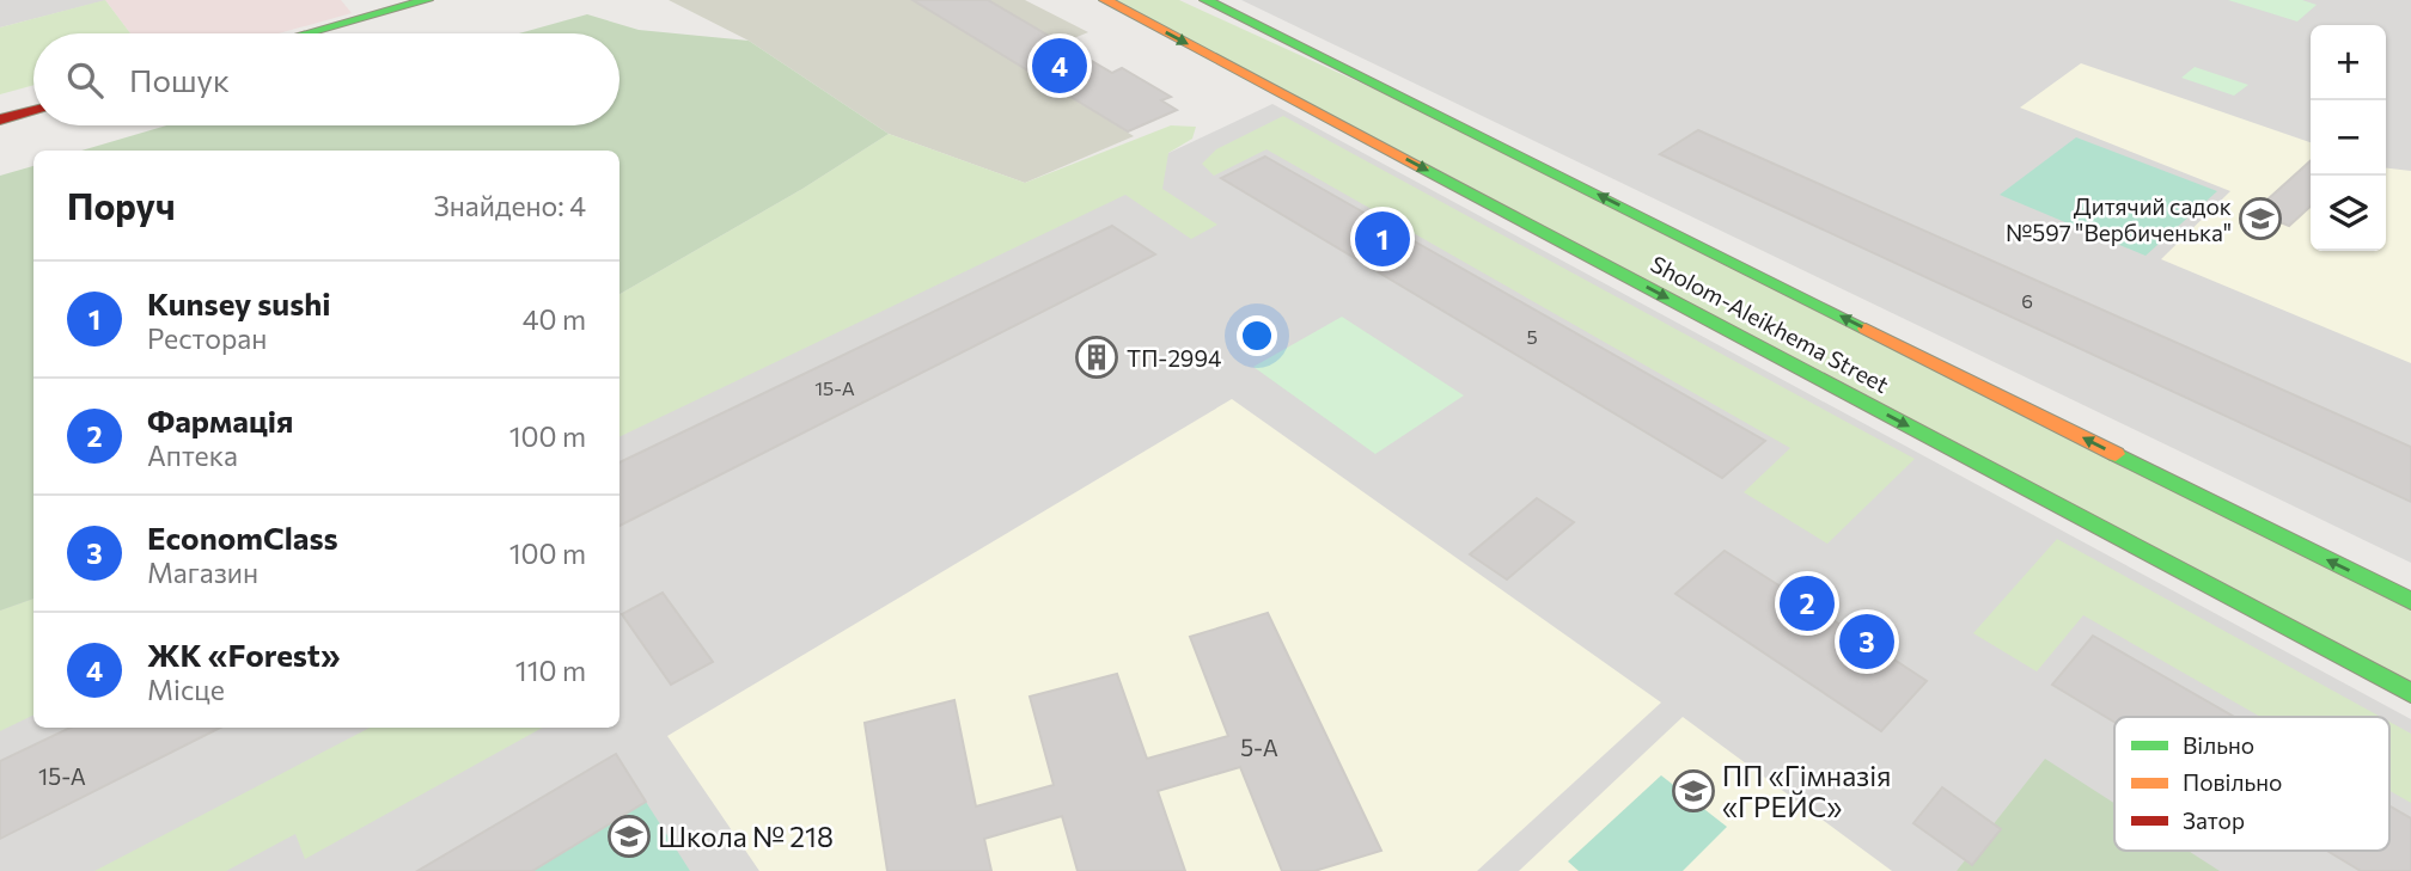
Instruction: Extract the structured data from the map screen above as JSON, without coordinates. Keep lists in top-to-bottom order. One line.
{"streets":{"street":["Sholom-Aleikhema Street"]},"places":{"school or university":["Дитячий садок №597 \"Вербиченька\"","ПП «Гімназія «ГРЕЙС»","Школа № 218"],"building":["ТП-2994"]},"house_numbers":["6","5","15-А","5-А","15-А"],"legend":["Вільно","Повільно","Затор"],"page":{"map_buttons":["+","−"],"pins":["4","1","2","3"],"search":"Пошук","heading":["Поруч","Знайдено: 4"],"list":[{"mark":"1","name":"Kunsey sushi","note":"Ресторан","value":"40 m"},{"mark":"2","name":"Фармація","note":"Аптека","value":"100 m"},{"mark":"3","name":"EconomClass","note":"Магазин","value":"100 m"},{"mark":"4","name":"ЖК «Forest»","note":"Місце","value":"110 m"}]}}
